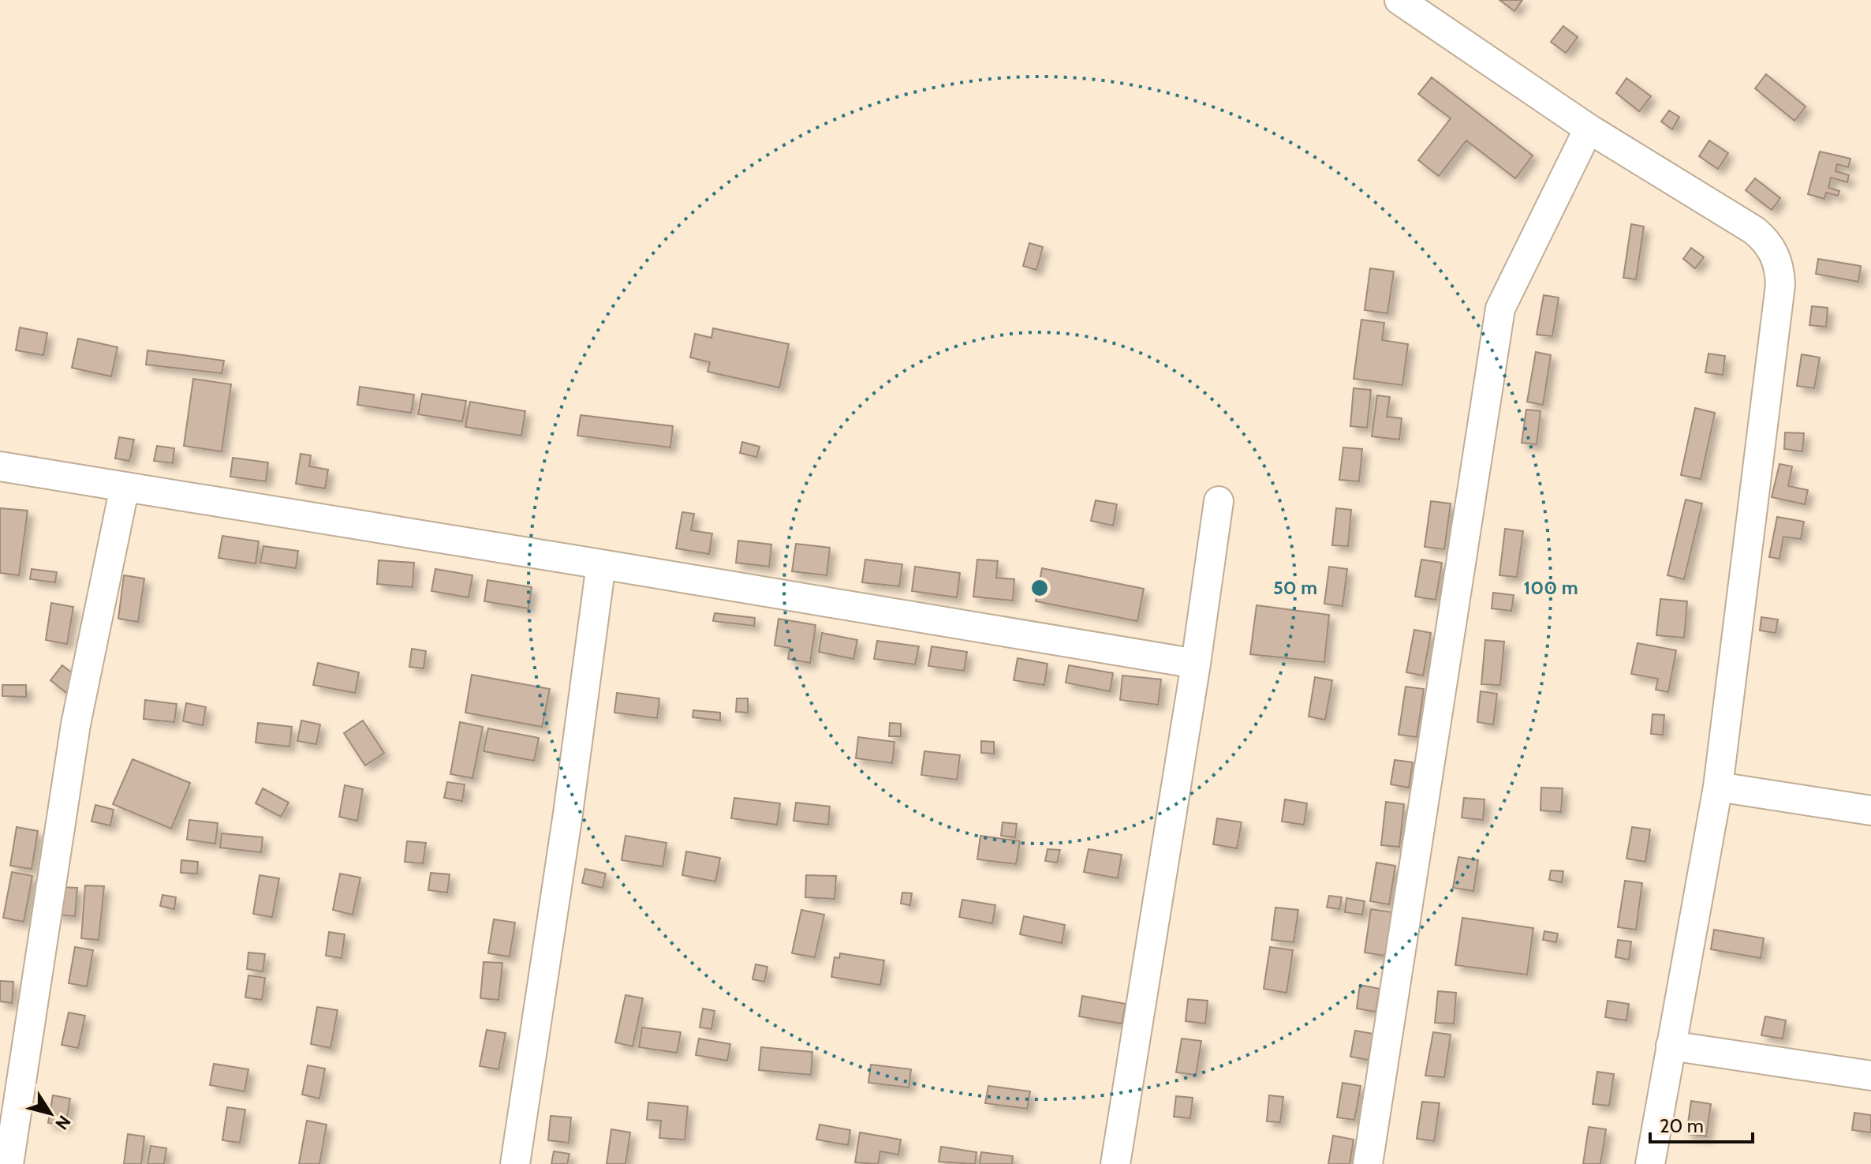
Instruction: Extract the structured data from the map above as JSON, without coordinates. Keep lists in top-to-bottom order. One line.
{"scale_bar":"20 m","north":"bottom right","rings":["50 m","100 m"]}
